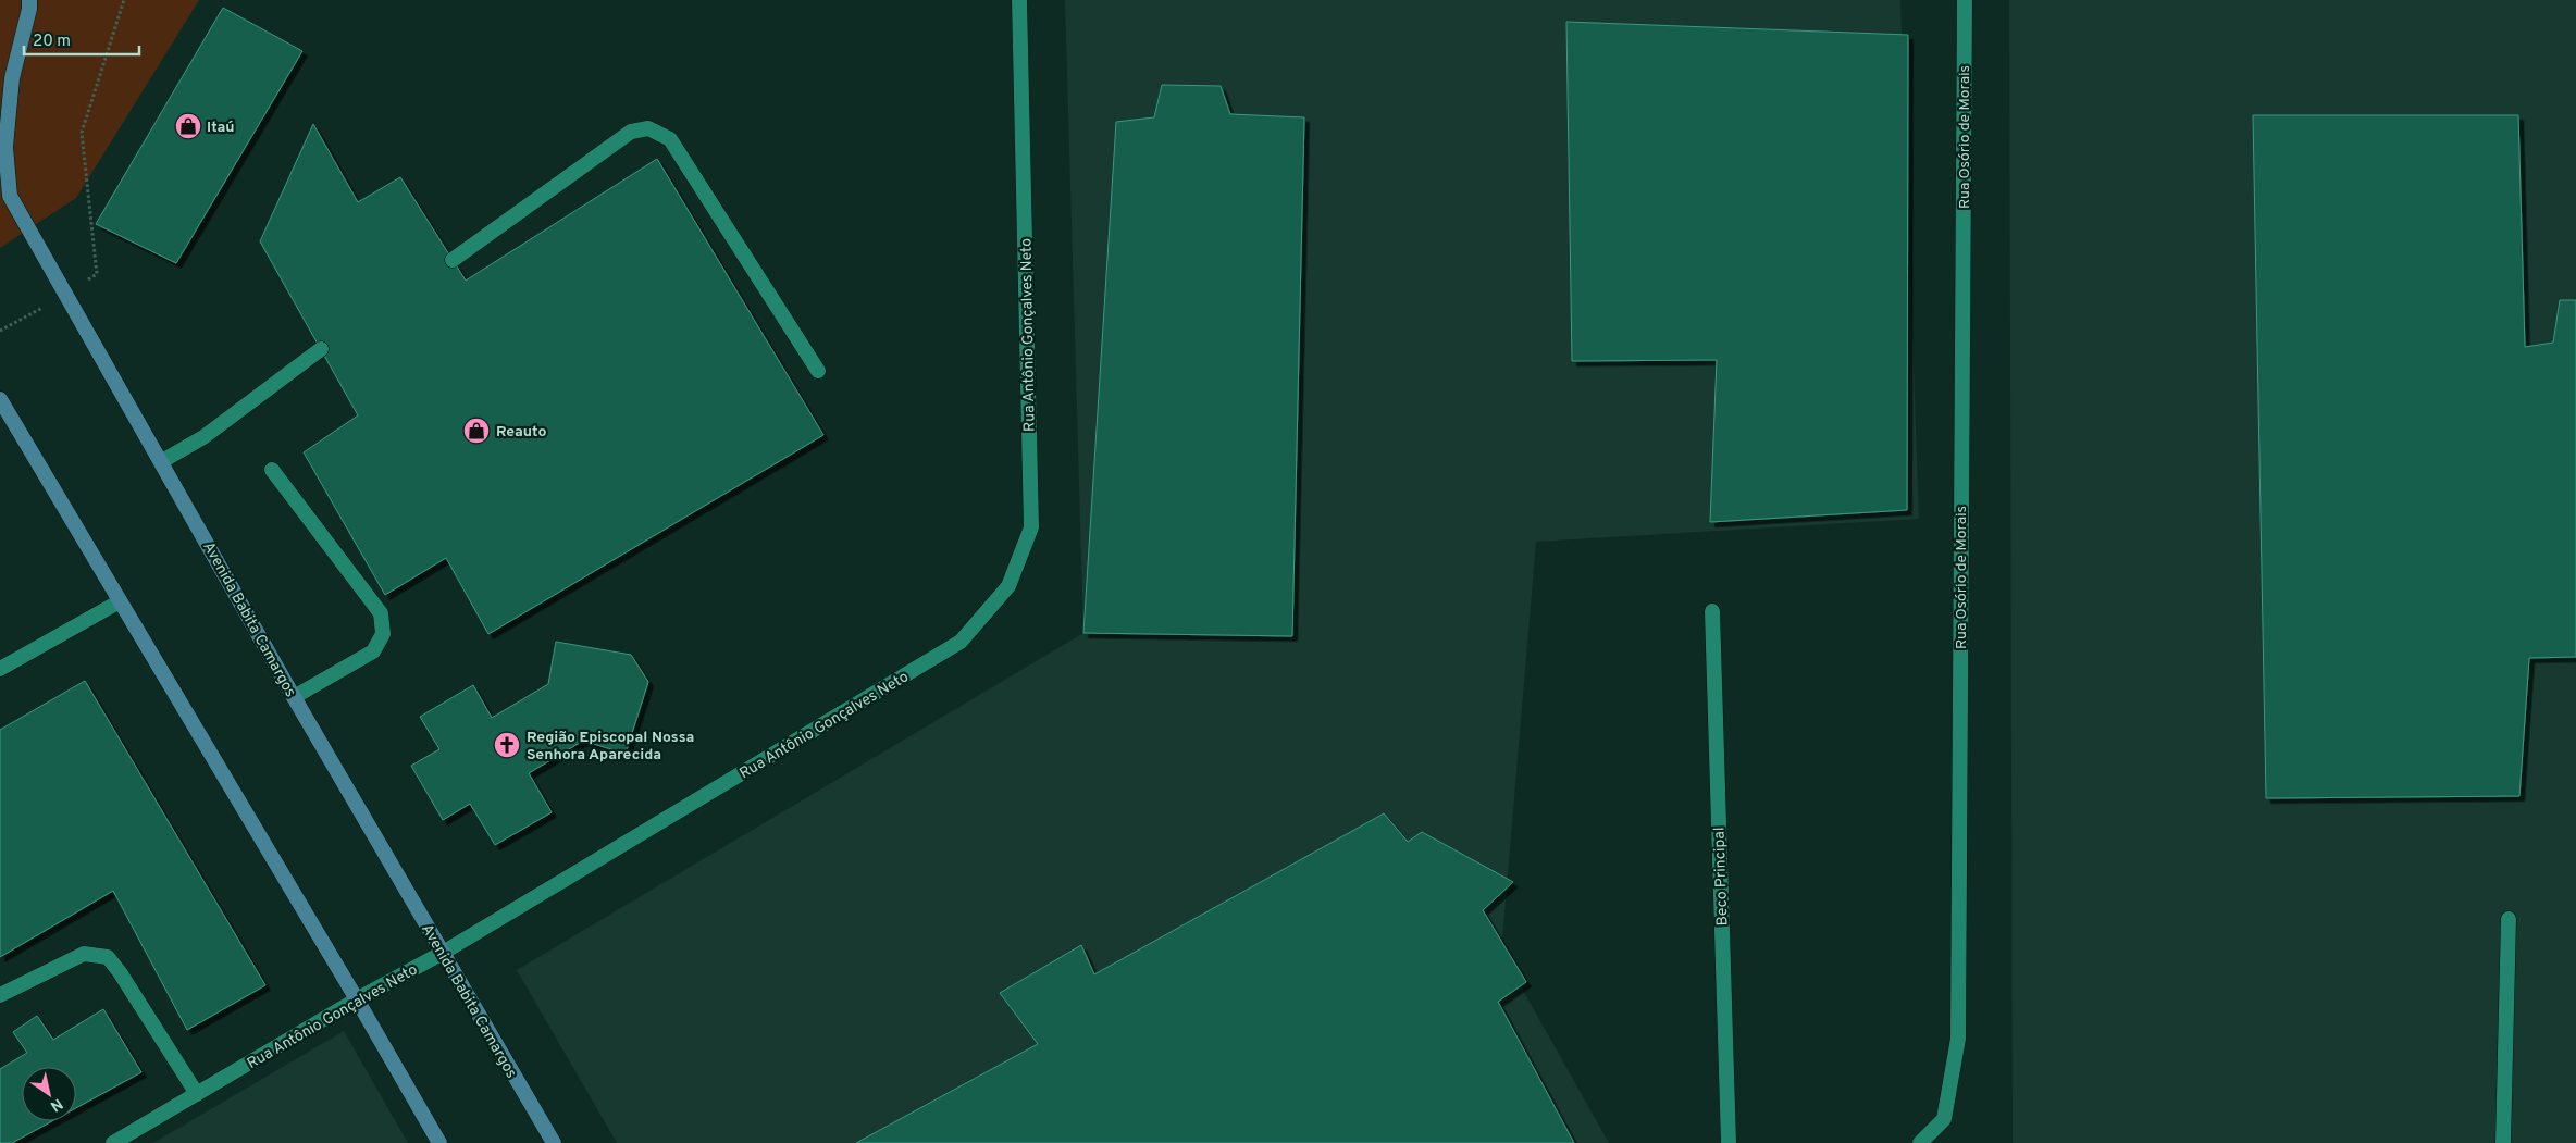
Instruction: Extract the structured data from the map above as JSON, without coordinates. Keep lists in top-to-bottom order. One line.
{"streets":{"main road":["Avenida Babita Camargos"],"street":["Rua Osório de Morais","Rua Antônio Gonçalves Neto","Beco Principal"]},"crossings":[["Rua Antônio Gonçalves Neto","Avenida Babita Camargos"]],"places":{"shop":["Itaú","Reauto"],"church":["Região Episcopal Nossa Senhora Aparecida"]},"scale_bar":"20 m","north":"bottom right"}
